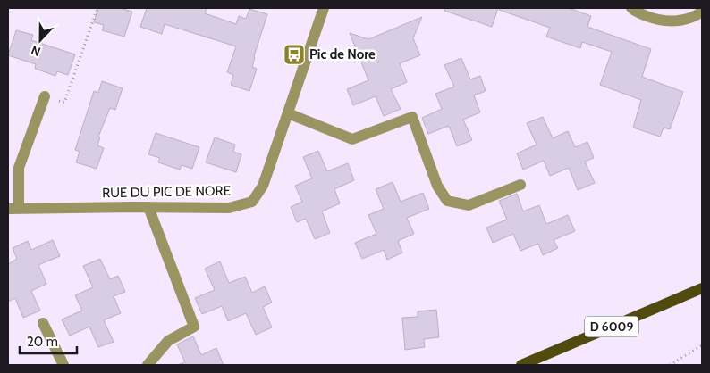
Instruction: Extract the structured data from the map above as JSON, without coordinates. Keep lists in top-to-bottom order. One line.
{"streets":{"main road":["D 6009"],"street":["RUE DU PIC DE NORE"]},"places":{"bus stop":["Pic de Nore"]},"scale_bar":"20 m","north":"bottom"}
